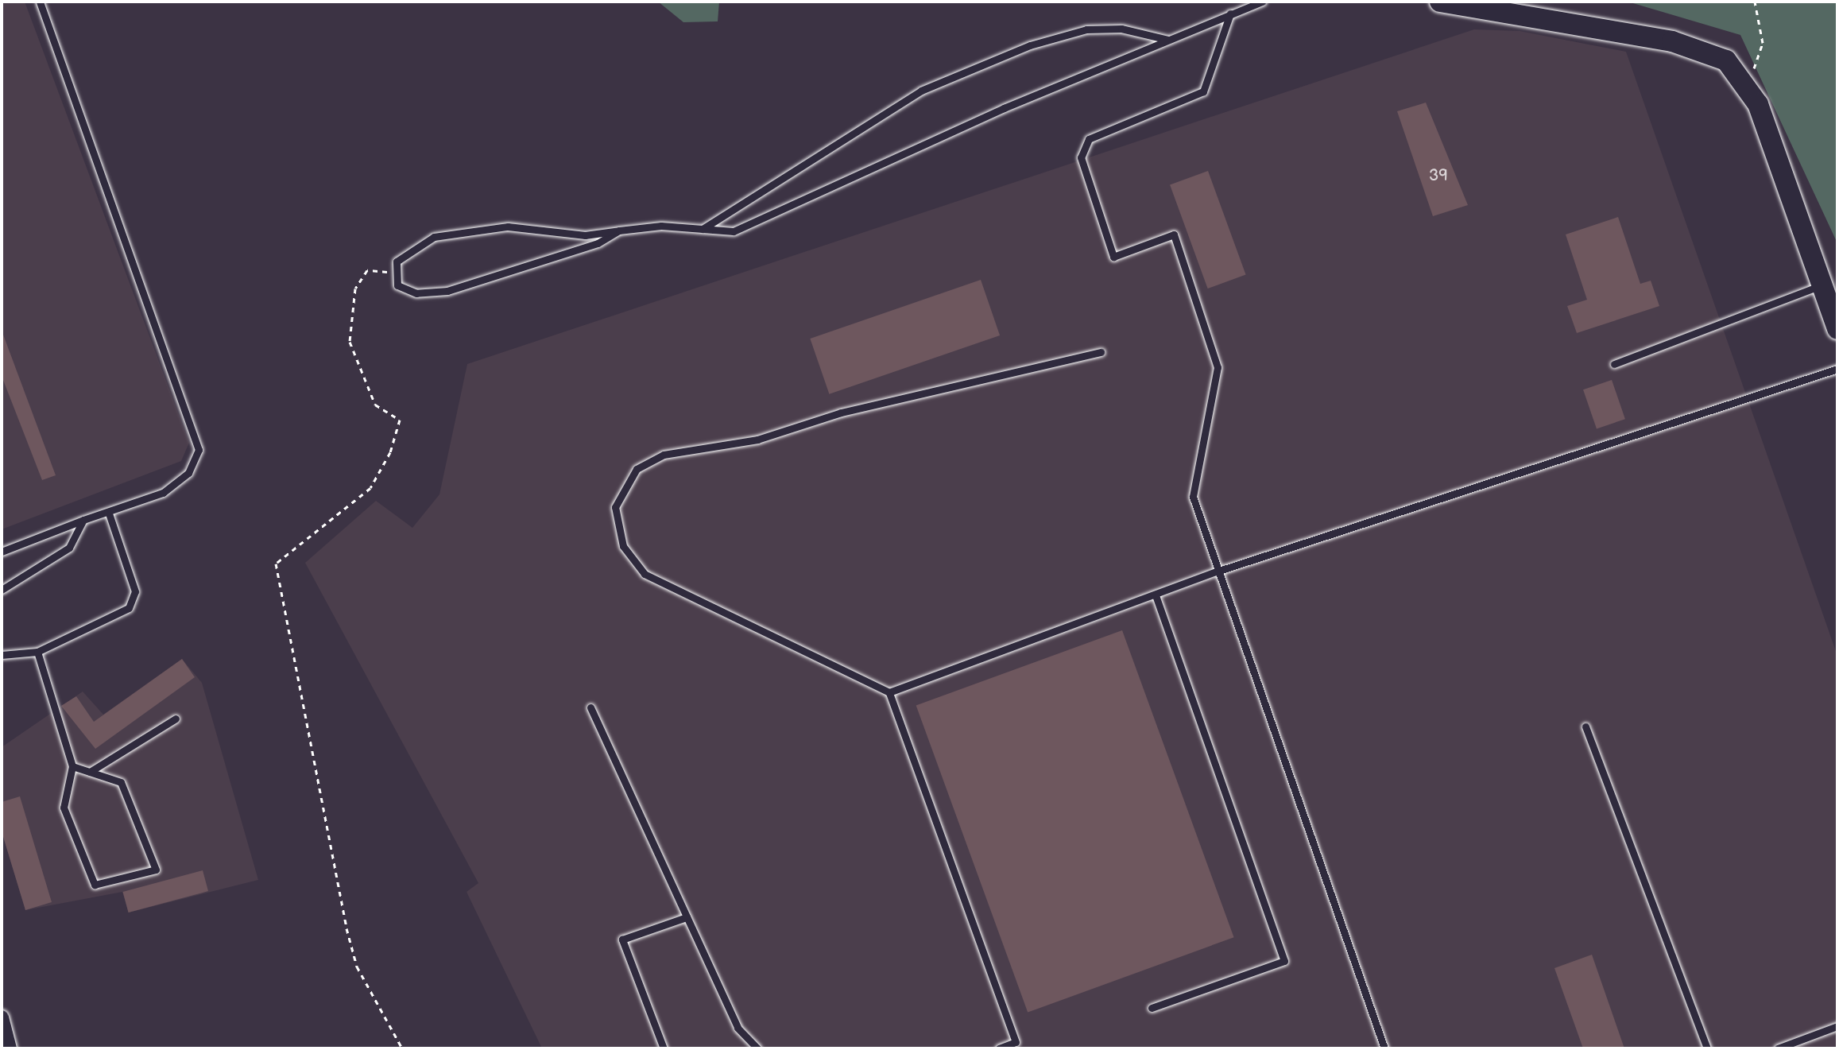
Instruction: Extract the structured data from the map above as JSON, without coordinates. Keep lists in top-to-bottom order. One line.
{"house_numbers":["39"]}
